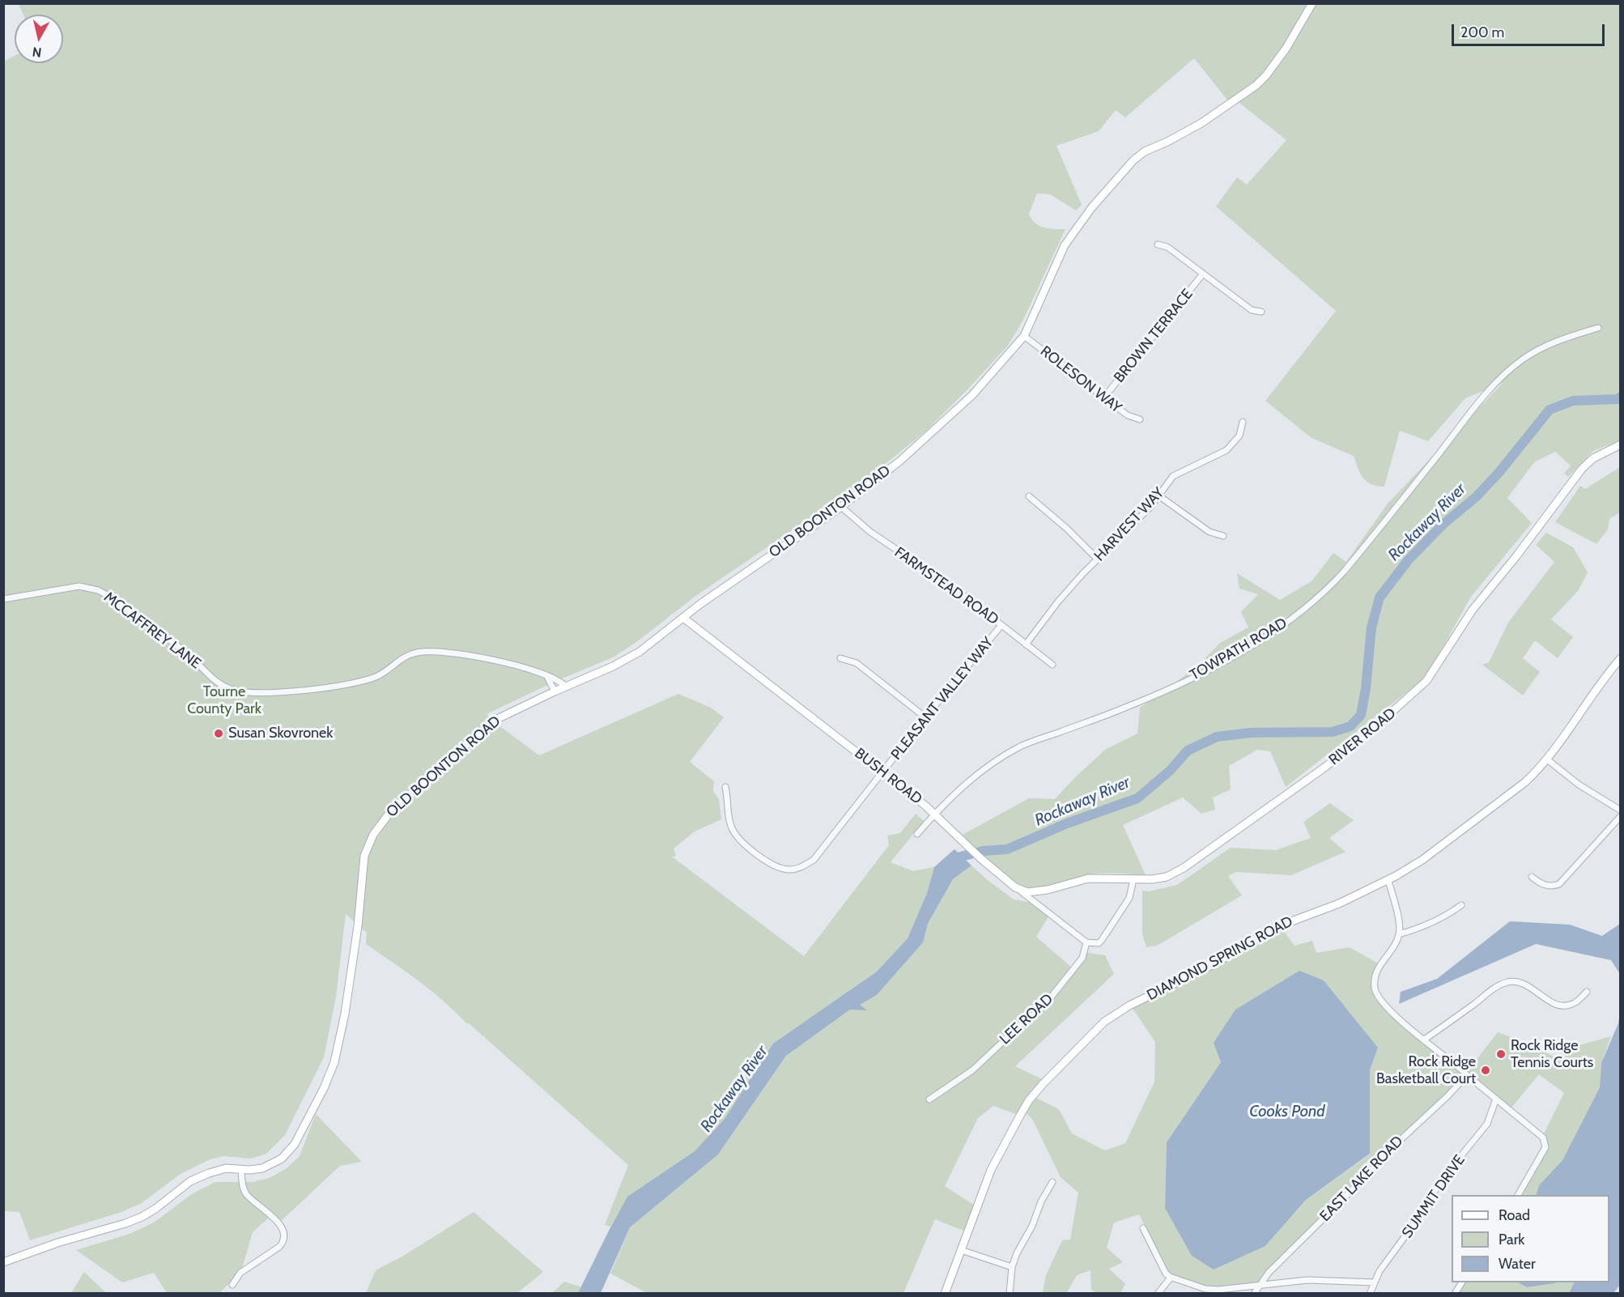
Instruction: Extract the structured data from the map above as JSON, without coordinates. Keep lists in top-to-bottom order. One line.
{"streets":{"street":["BROWN TERRACE","ROLESON WAY","OLD BOONTON ROAD","HARVEST WAY","FARMSTEAD ROAD","MCCAFFREY LANE","TOWPATH ROAD","PLEASANT VALLEY WAY","RIVER ROAD","BUSH ROAD","DIAMOND SPRING ROAD","LEE ROAD","EAST LAKE ROAD","SUMMIT DRIVE"]},"crossings":[["BROWN TERRACE","ROLESON WAY"],["ROLESON WAY","OLD BOONTON ROAD"],["OLD BOONTON ROAD","FARMSTEAD ROAD"],["OLD BOONTON ROAD","MCCAFFREY LANE"],["OLD BOONTON ROAD","BUSH ROAD"],["HARVEST WAY","FARMSTEAD ROAD"],["FARMSTEAD ROAD","PLEASANT VALLEY WAY"],["TOWPATH ROAD","BUSH ROAD"],["PLEASANT VALLEY WAY","BUSH ROAD"],["RIVER ROAD","BUSH ROAD"],["BUSH ROAD","LEE ROAD"]],"water":["Rockaway River","Cooks Pond"],"parks":["Tourne County Park"],"places":["Susan Skovronek","Rock Ridge Tennis Courts","Rock Ridge Basketball Court"],"legend":["Road","Park","Water"],"scale_bar":"200 m","north":"bottom"}
